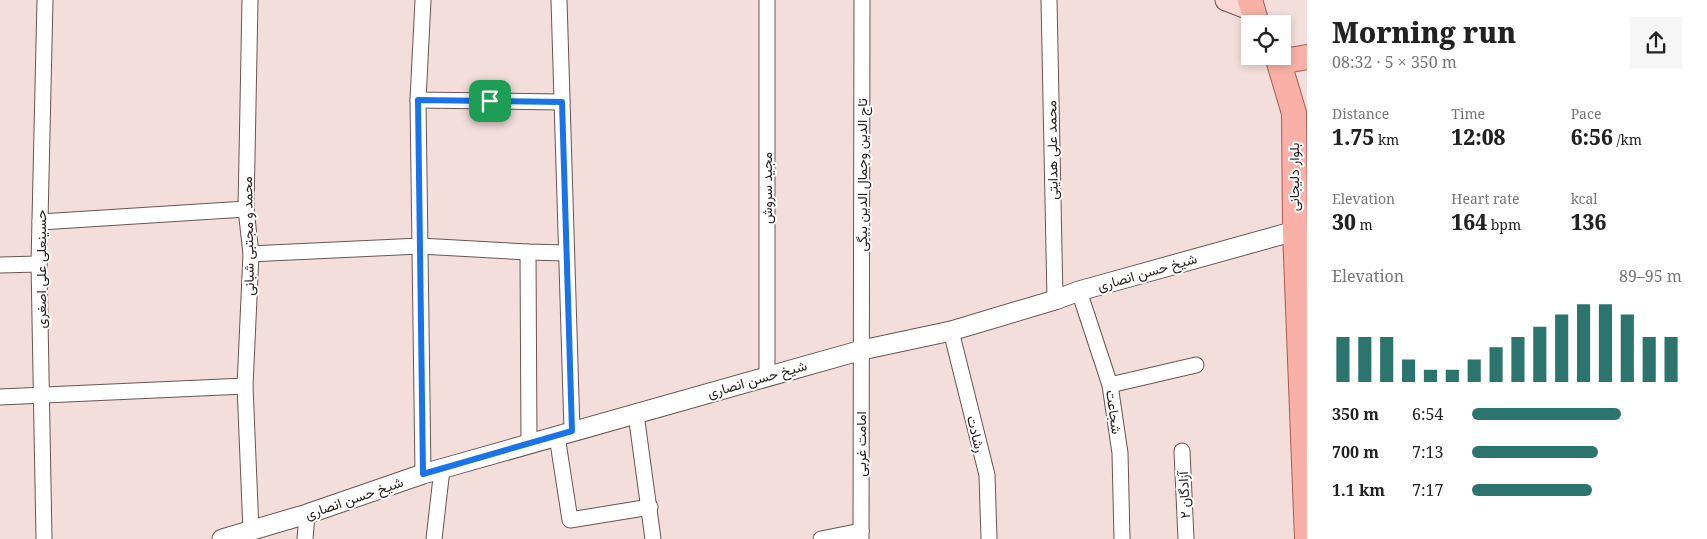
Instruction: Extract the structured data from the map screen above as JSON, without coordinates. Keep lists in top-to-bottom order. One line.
{"streets":{"main road":["بلوار دلیجانی"],"street":["محمد علی هدایتی","تاج الدین وجمال الدین بیگی","مجید سروش","محمد و مجتبی شبانی","حسینعلی علی اصغری","شیخ حسن انصاری","شجاعت","رشادت","امامت غربی","آزادگان ۲"]},"crossings":[["محمد علی هدایتی","شیخ حسن انصاری"],["تاج الدین وجمال الدین بیگی","شیخ حسن انصاری"],["تاج الدین وجمال الدین بیگی","امامت غربی"],["بلوار دلیجانی","شیخ حسن انصاری"],["مجید سروش","شیخ حسن انصاری"],["محمد و مجتبی شبانی","شیخ حسن انصاری"],["شیخ حسن انصاری","شجاعت"],["شیخ حسن انصاری","رشادت"],["شیخ حسن انصاری","امامت غربی"]],"page":{"heading":["Morning run","08:32 · 5 × 350 m"],"stats":[["Distance","1.75 km"],["Time","12:08"],["Pace","6:56 /km"],["Elevation","30 m"],["Heart rate","164 bpm"],["kcal","136"]],"chart":["Elevation","89–95 m"],"list":[{"name":"350 m","note":"6:54"},{"name":"700 m","note":"7:13"},{"name":"1.1 km","note":"7:17"}]}}
